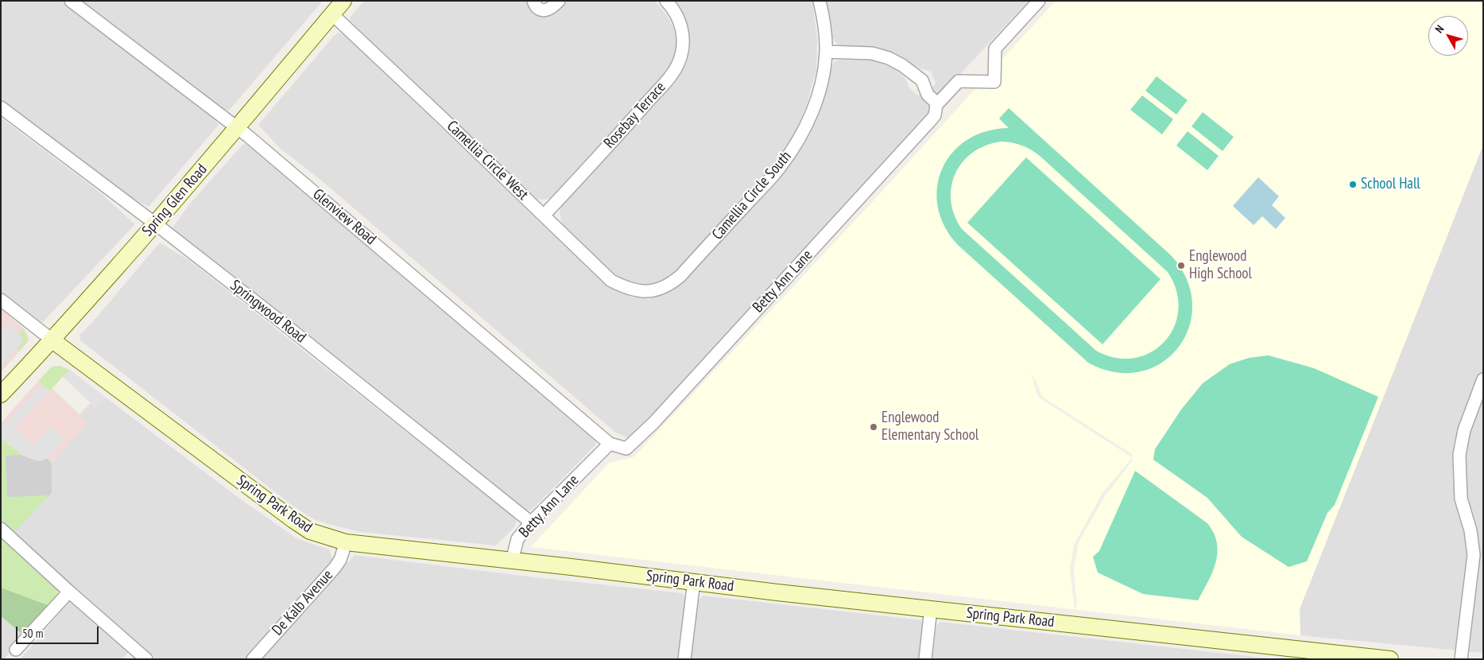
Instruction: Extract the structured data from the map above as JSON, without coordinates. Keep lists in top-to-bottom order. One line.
{"streets":{"main road":["Spring Glen Road","Spring Park Road"],"street":["Rosebay Terrace","Camellia Circle West","Camellia Circle South","Glenview Road","Betty Ann Lane","Springwood Road","De Kalb Avenue"]},"crossings":[["Rosebay Terrace","Camellia Circle West"],["Camellia Circle West","Camellia Circle South"],["Camellia Circle West","Spring Glen Road"],["Spring Glen Road","Glenview Road"],["Spring Glen Road","Springwood Road"],["Spring Glen Road","Spring Park Road"],["Glenview Road","Betty Ann Lane"],["Betty Ann Lane","Springwood Road"],["Betty Ann Lane","Spring Park Road"],["Spring Park Road","De Kalb Avenue"]],"places":["School Hall","Englewood High School","Englewood Elementary School"],"scale_bar":"50 m","north":"top left"}
